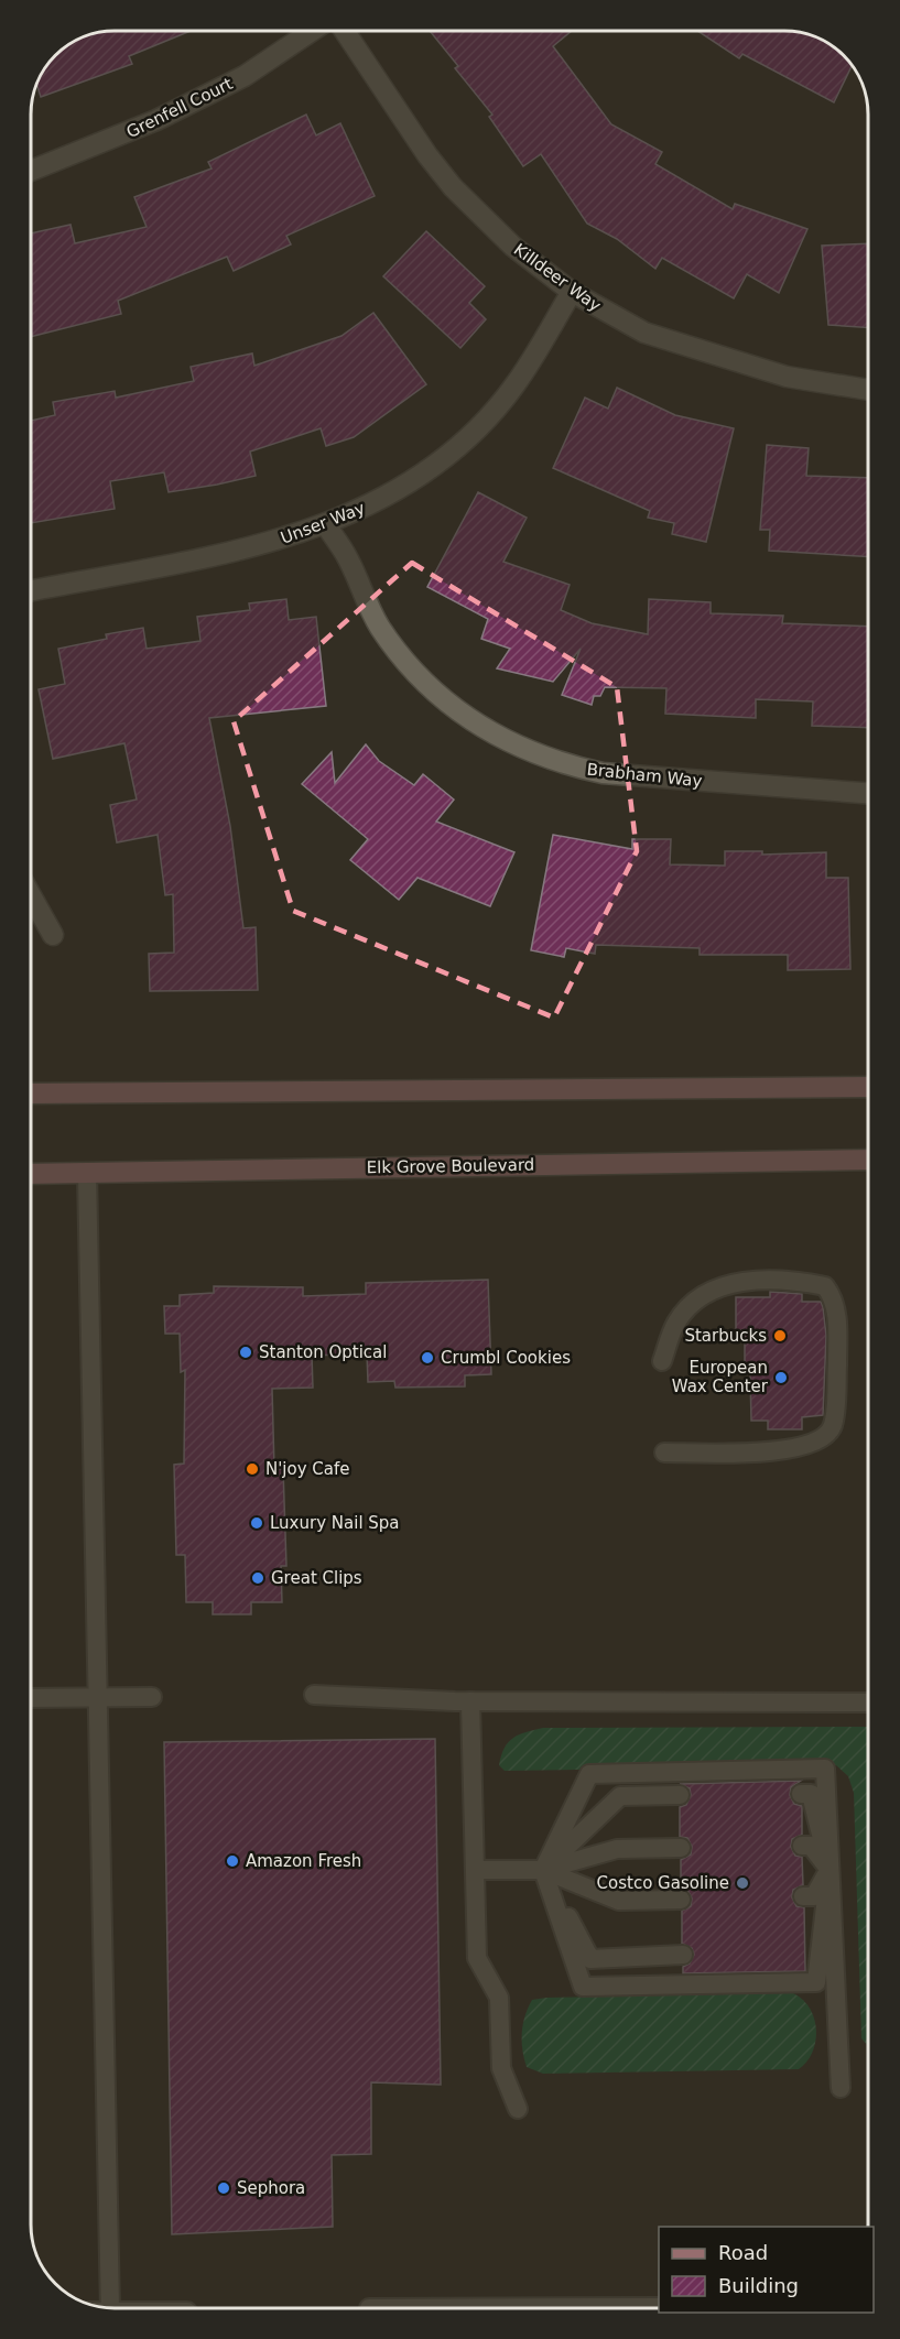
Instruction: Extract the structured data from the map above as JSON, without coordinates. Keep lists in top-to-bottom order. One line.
{"streets":{"main road":["Elk Grove Boulevard"],"street":["Grenfell Court","Killdeer Way","Unser Way","Brabham Way"]},"crossings":[["Killdeer Way","Unser Way"],["Unser Way","Brabham Way"]],"places":["Starbucks","Stanton Optical","Crumbl Cookies","European Wax Center","N'joy Cafe","Luxury Nail Spa","Great Clips","Amazon Fresh","Costco Gasoline","Sephora"],"legend":["Road","Building"]}
